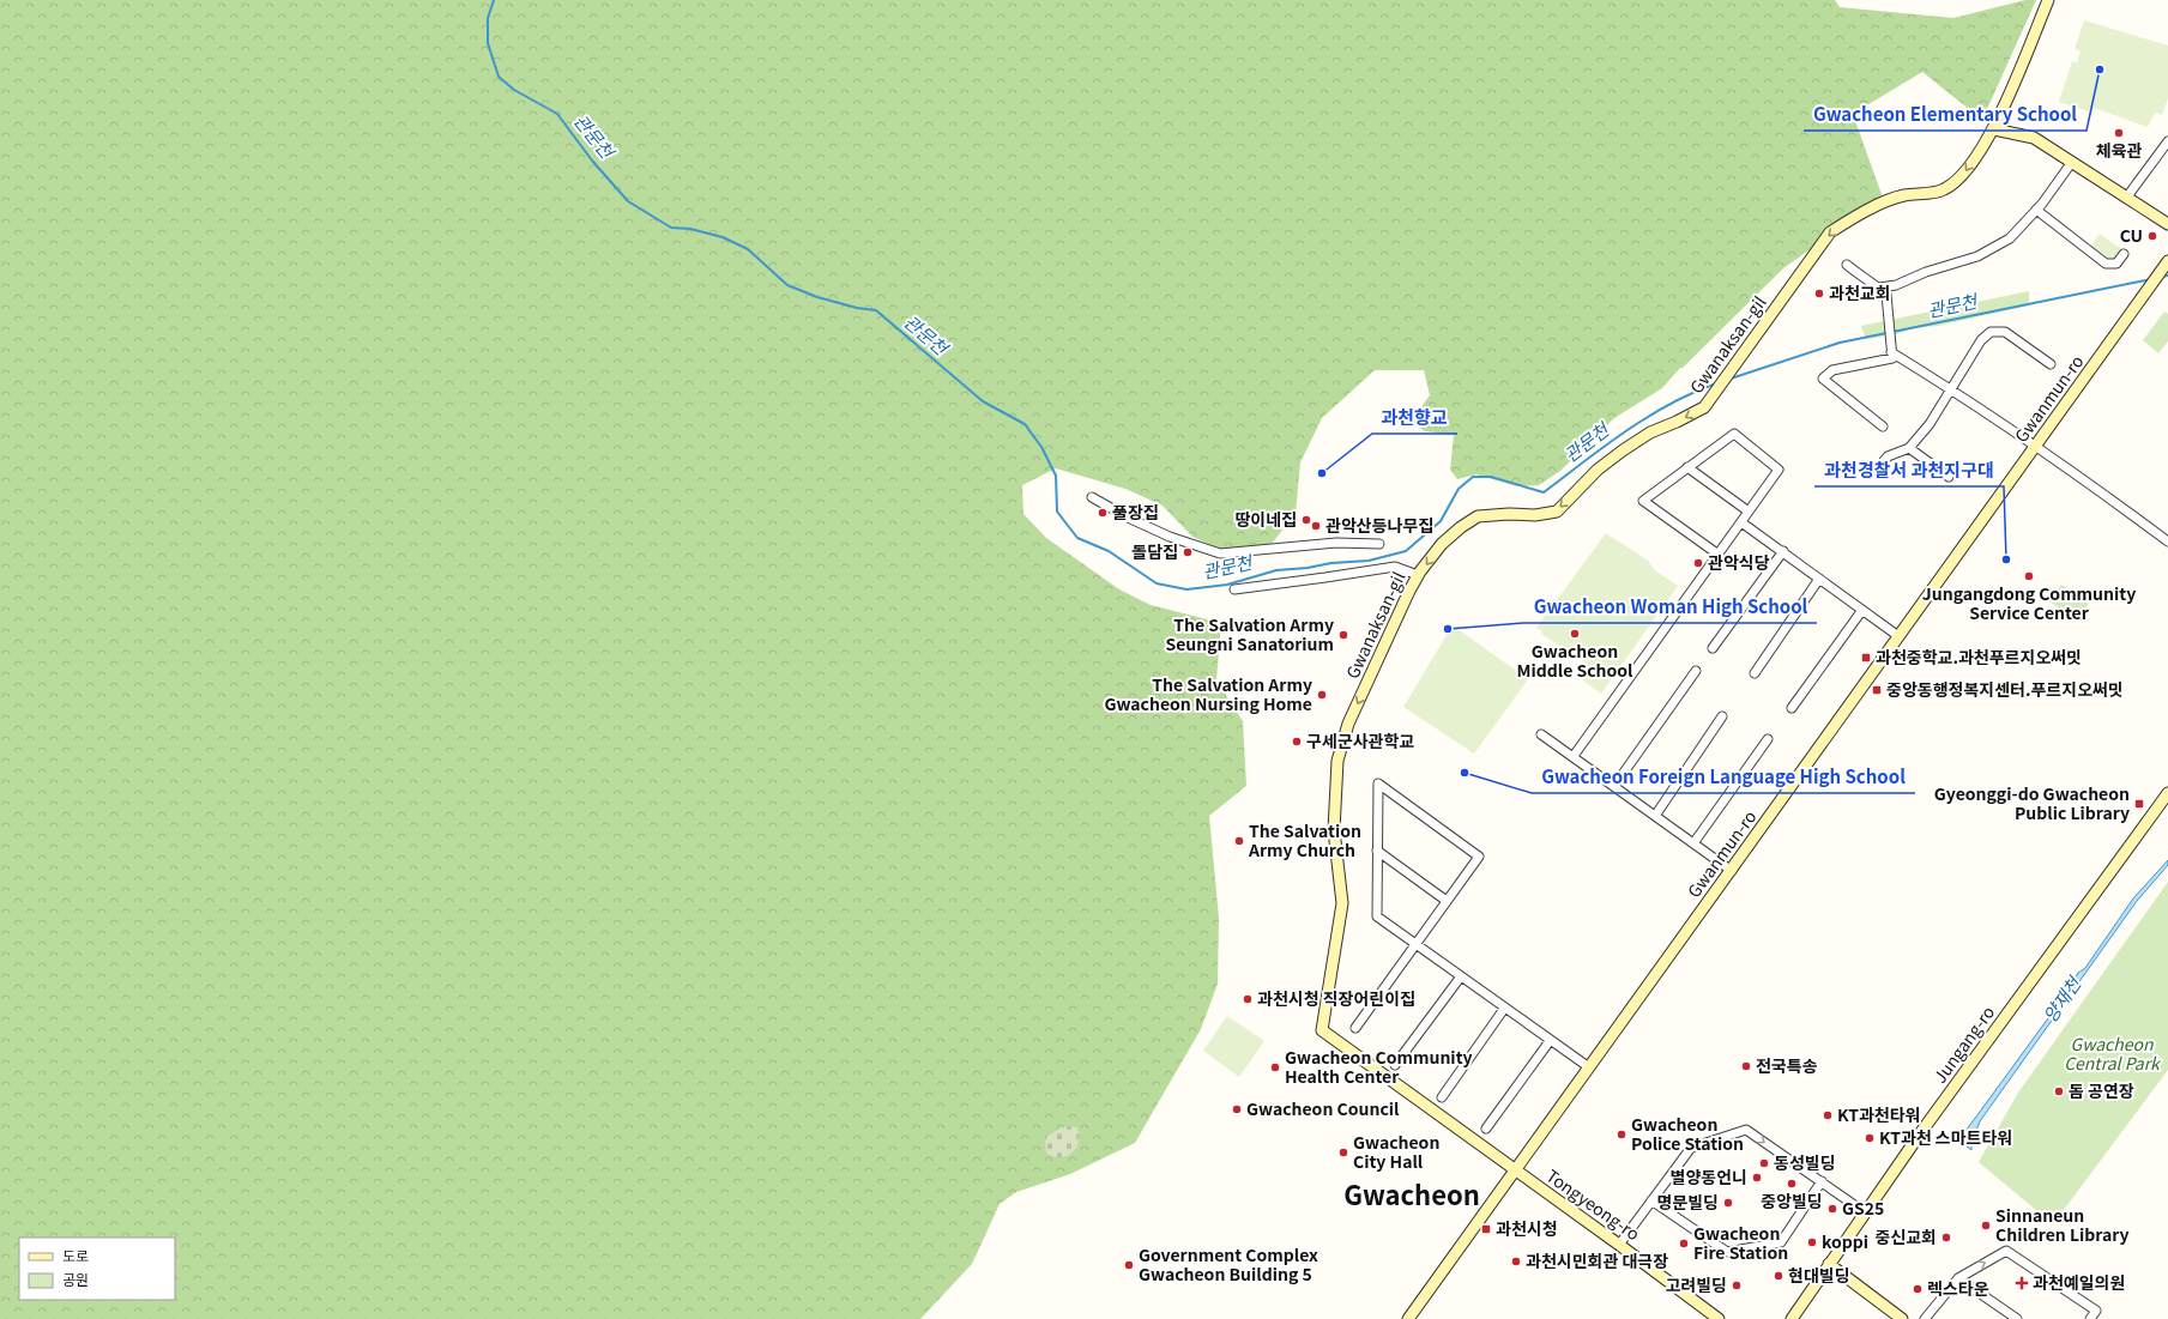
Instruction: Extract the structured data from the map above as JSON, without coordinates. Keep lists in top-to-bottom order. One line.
{"streets":{"street":["Gwanaksan-gil","Gwanmun-ro","Jungang-ro","Tongyeong-ro"]},"crossings":[["Gwanaksan-gil","Gwanmun-ro"],["Gwanaksan-gil","Tongyeong-ro"],["Gwanmun-ro","Tongyeong-ro"]],"districts":["Gwacheon"],"water":["관문천","양재천"],"parks":["Gwacheon Central Park"],"places":{"other":["Gwacheon Elementary School","체육관","CU","과천교회","과천향교","풀장집","땅이네집","관악산등나무집","돌담집","과천경찰서 과천지구대","관악식당","Jungangdong Community Service Center","Gwacheon Woman High School","Gwacheon Middle School","The Salvation Army Seungni Sanatorium","The Salvation Army Gwacheon Nursing Home","구세군사관학교","Gwacheon Foreign Language High School","The Salvation Army Church","과천시청 직장어린이집","전국특송","Gwacheon Community Health Center","돔 공연장","Gwacheon Council","KT과천타워","Gwacheon Police Station","KT과천 스마트타워","Gwacheon City Hall","동성빌딩","별양동언니","중앙빌딩","명문빌딩","GS25","Sinnaneun Children Library","중신교회","koppi","Gwacheon Fire Station","과천시민회관 대극장","Government Complex Gwacheon Building 5","현대빌딩","고려빌딩","렉스타운"],"transit":["과천중학교.과천푸르지오써밋","중앙동행정복지센터.푸르지오써밋","Gyeonggi-do Gwacheon Public Library","과천시청"],"health":["과천예일의원"]},"legend":["도로","공원"]}
